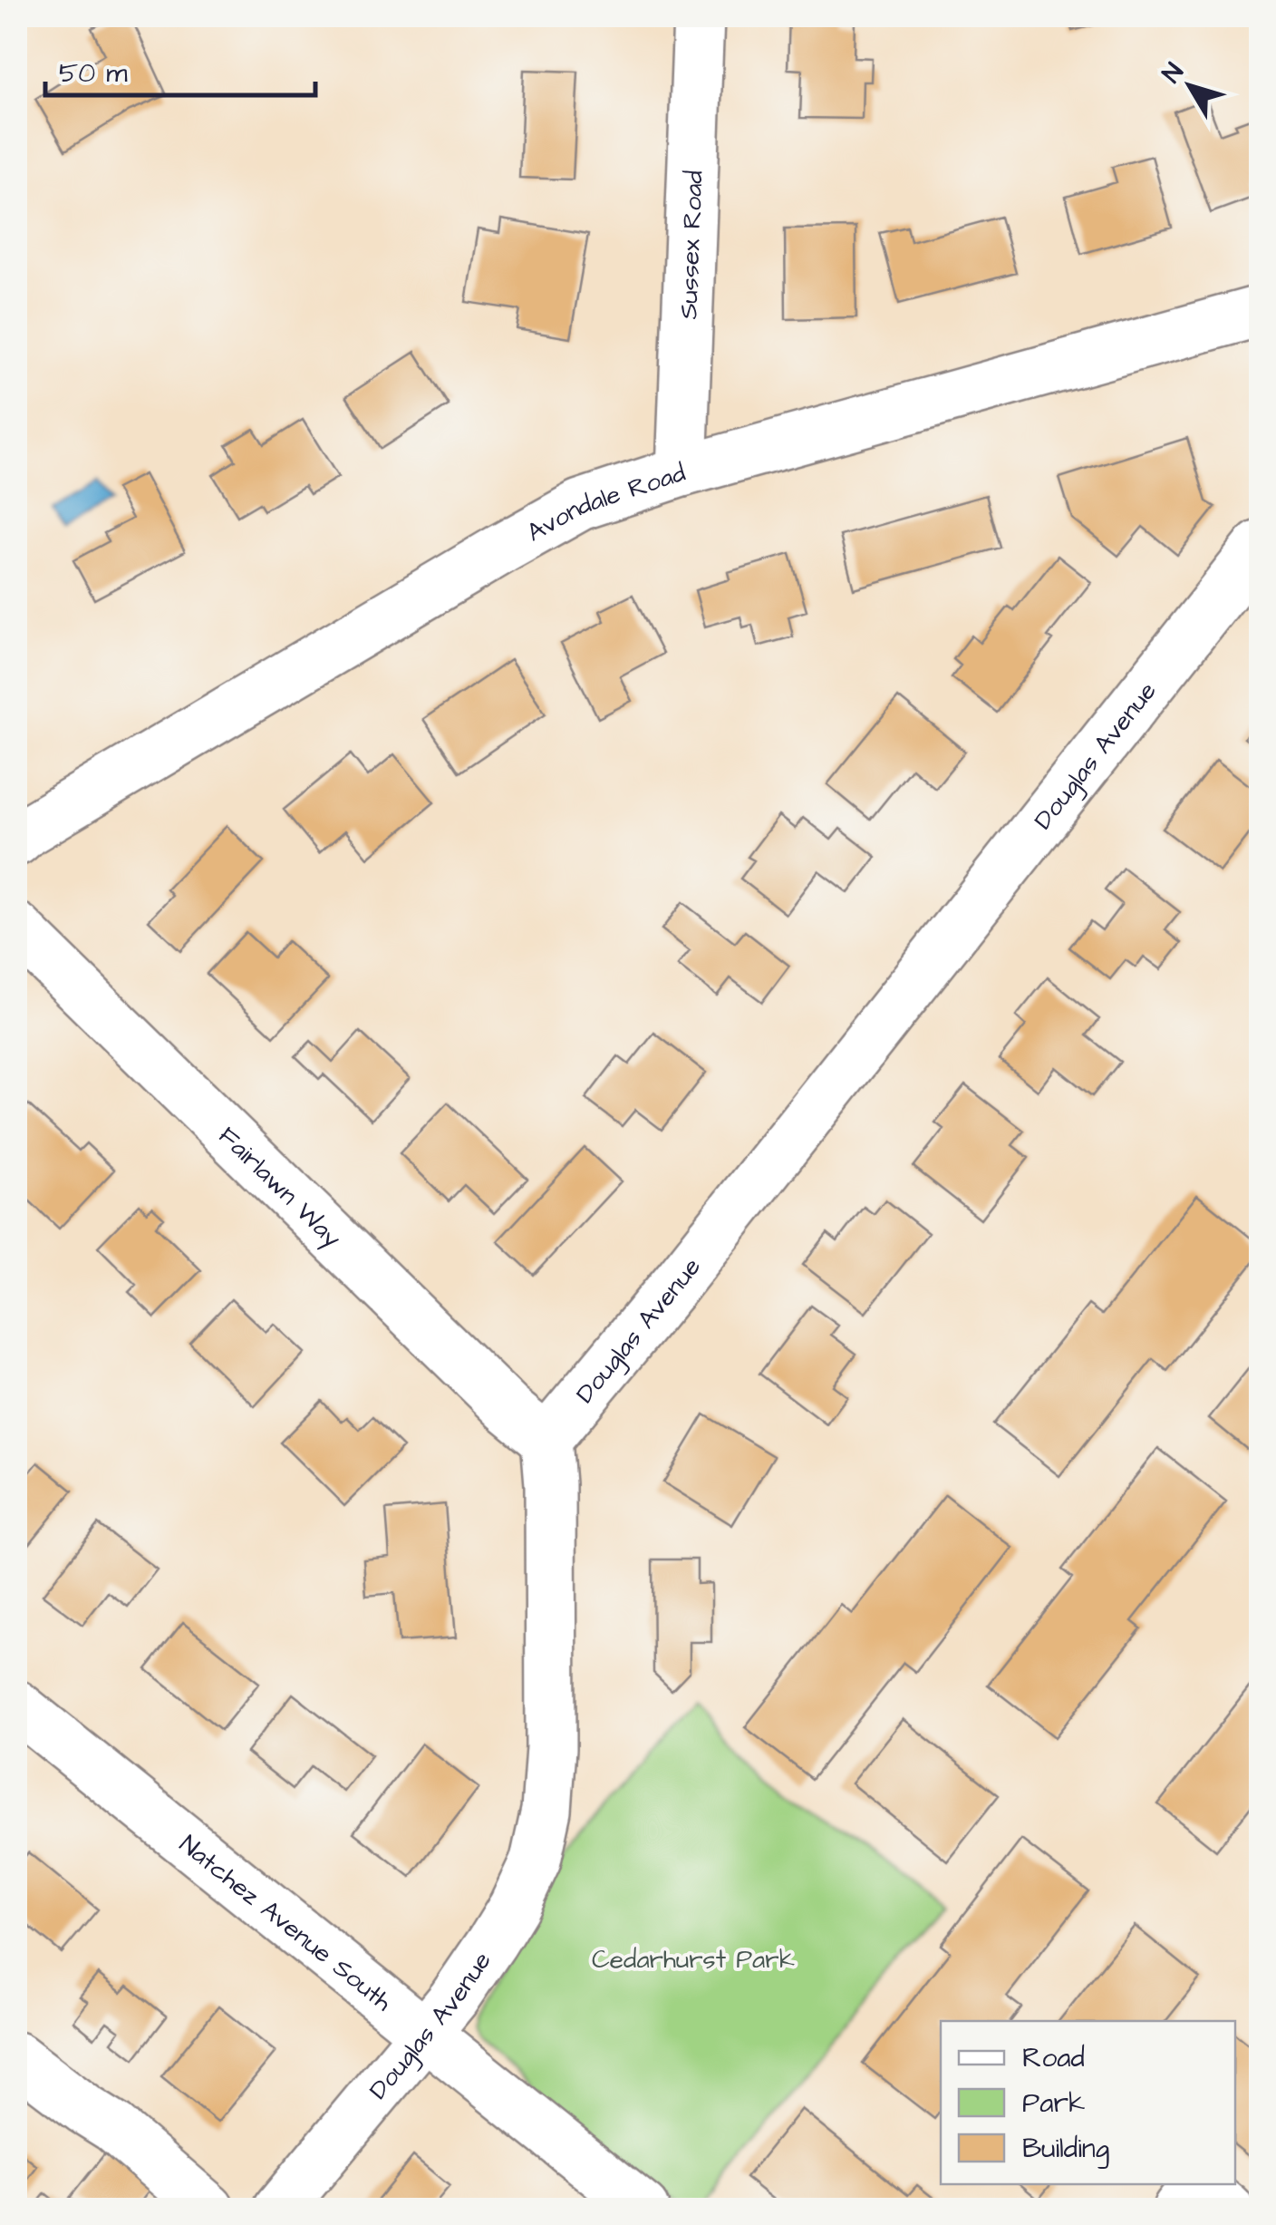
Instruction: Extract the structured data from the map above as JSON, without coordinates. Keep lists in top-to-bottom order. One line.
{"streets":{"street":["Sussex Road","Avondale Road","Douglas Avenue","Fairlawn Way","Natchez Avenue South"]},"crossings":[["Sussex Road","Avondale Road"],["Douglas Avenue","Fairlawn Way"],["Douglas Avenue","Natchez Avenue South"]],"parks":["Cedarhurst Park"],"legend":["Road","Park","Building"],"scale_bar":"50 m","north":"top left"}
